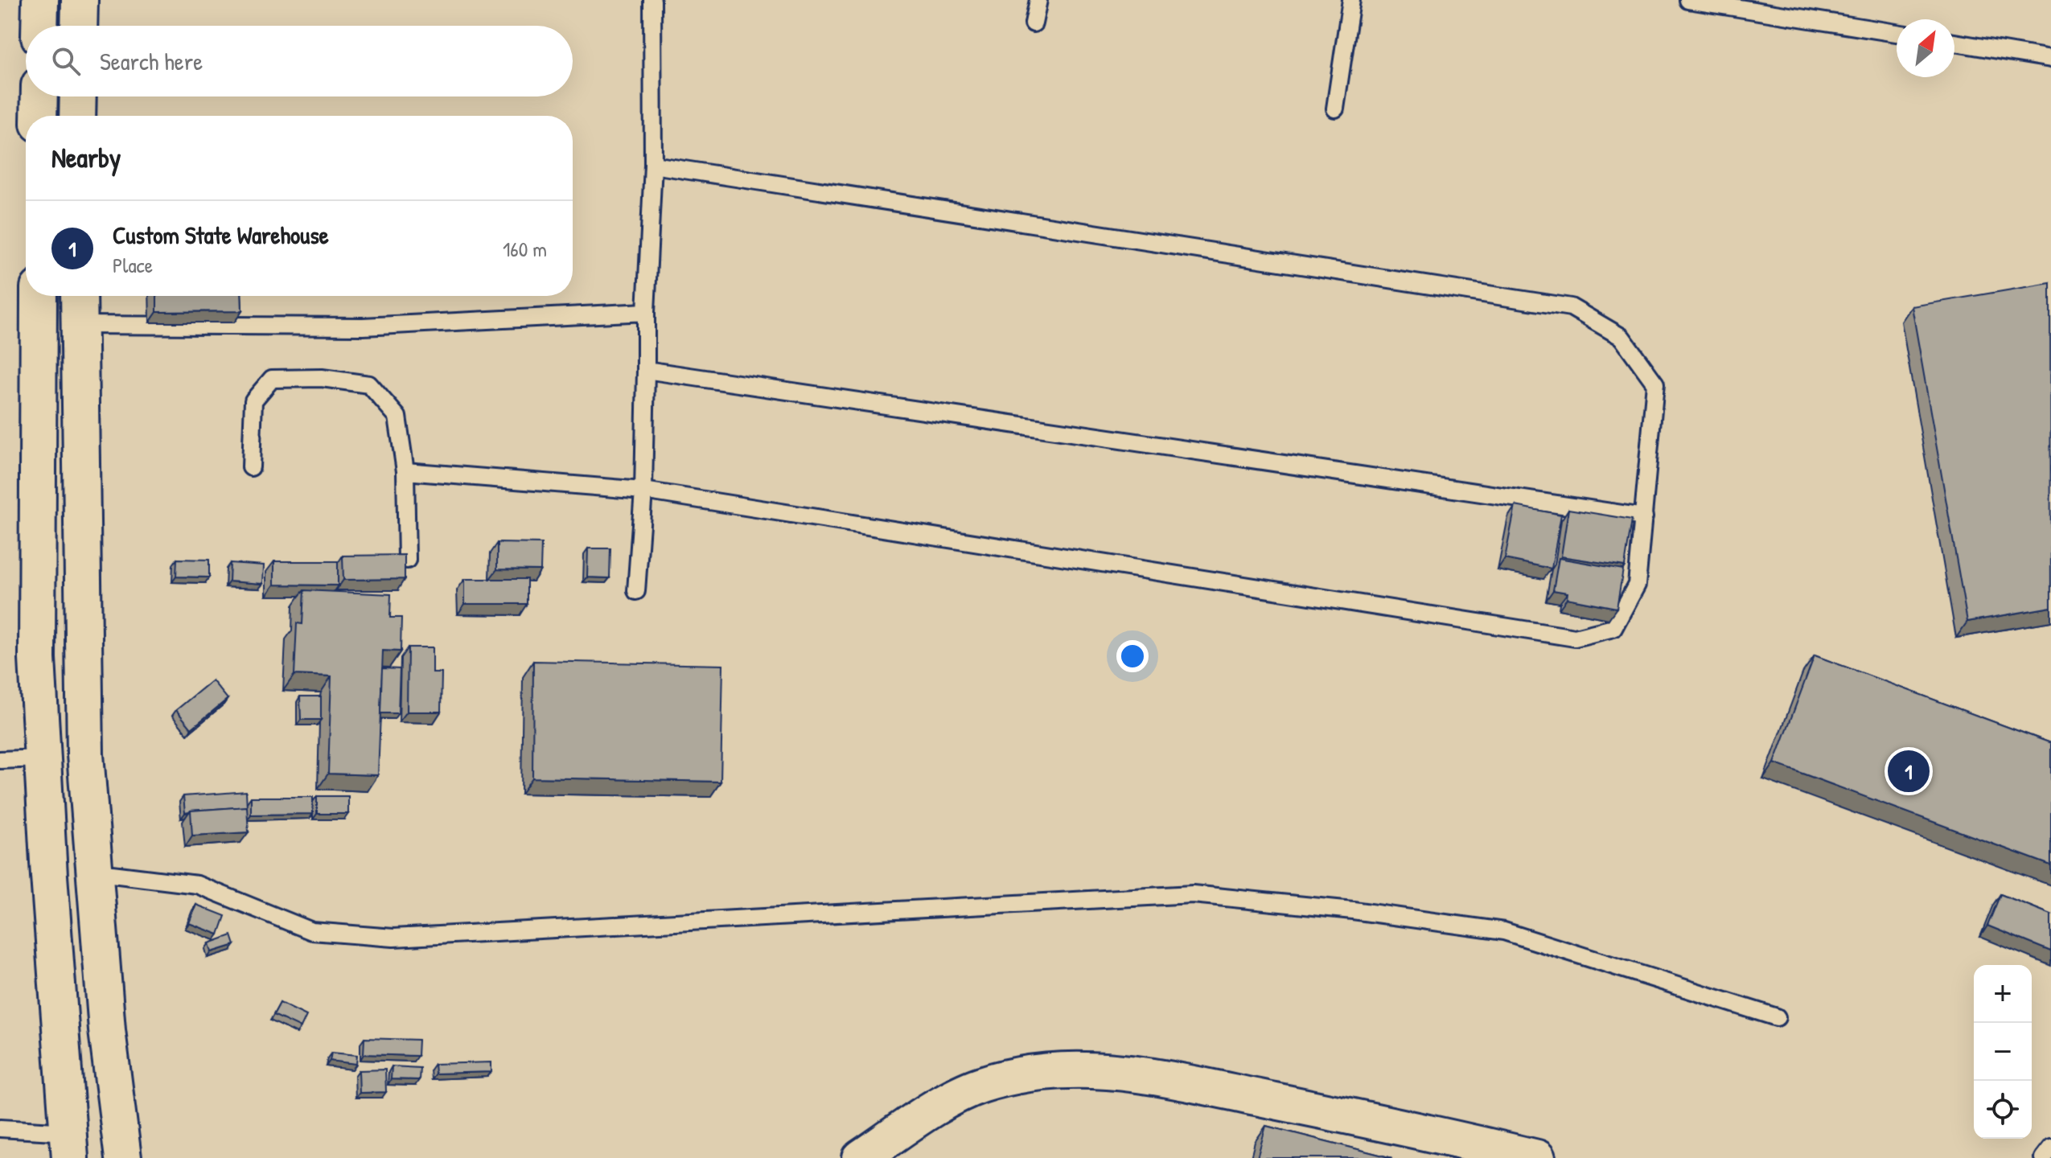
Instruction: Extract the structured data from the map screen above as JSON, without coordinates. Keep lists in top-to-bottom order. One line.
{"north":"top right","page":{"search":"Search here","heading":"Nearby","list":[{"mark":"1","name":"Custom State Warehouse","note":"Place","value":"160 m"}],"pins":"1","map_buttons":["+","−"]}}
